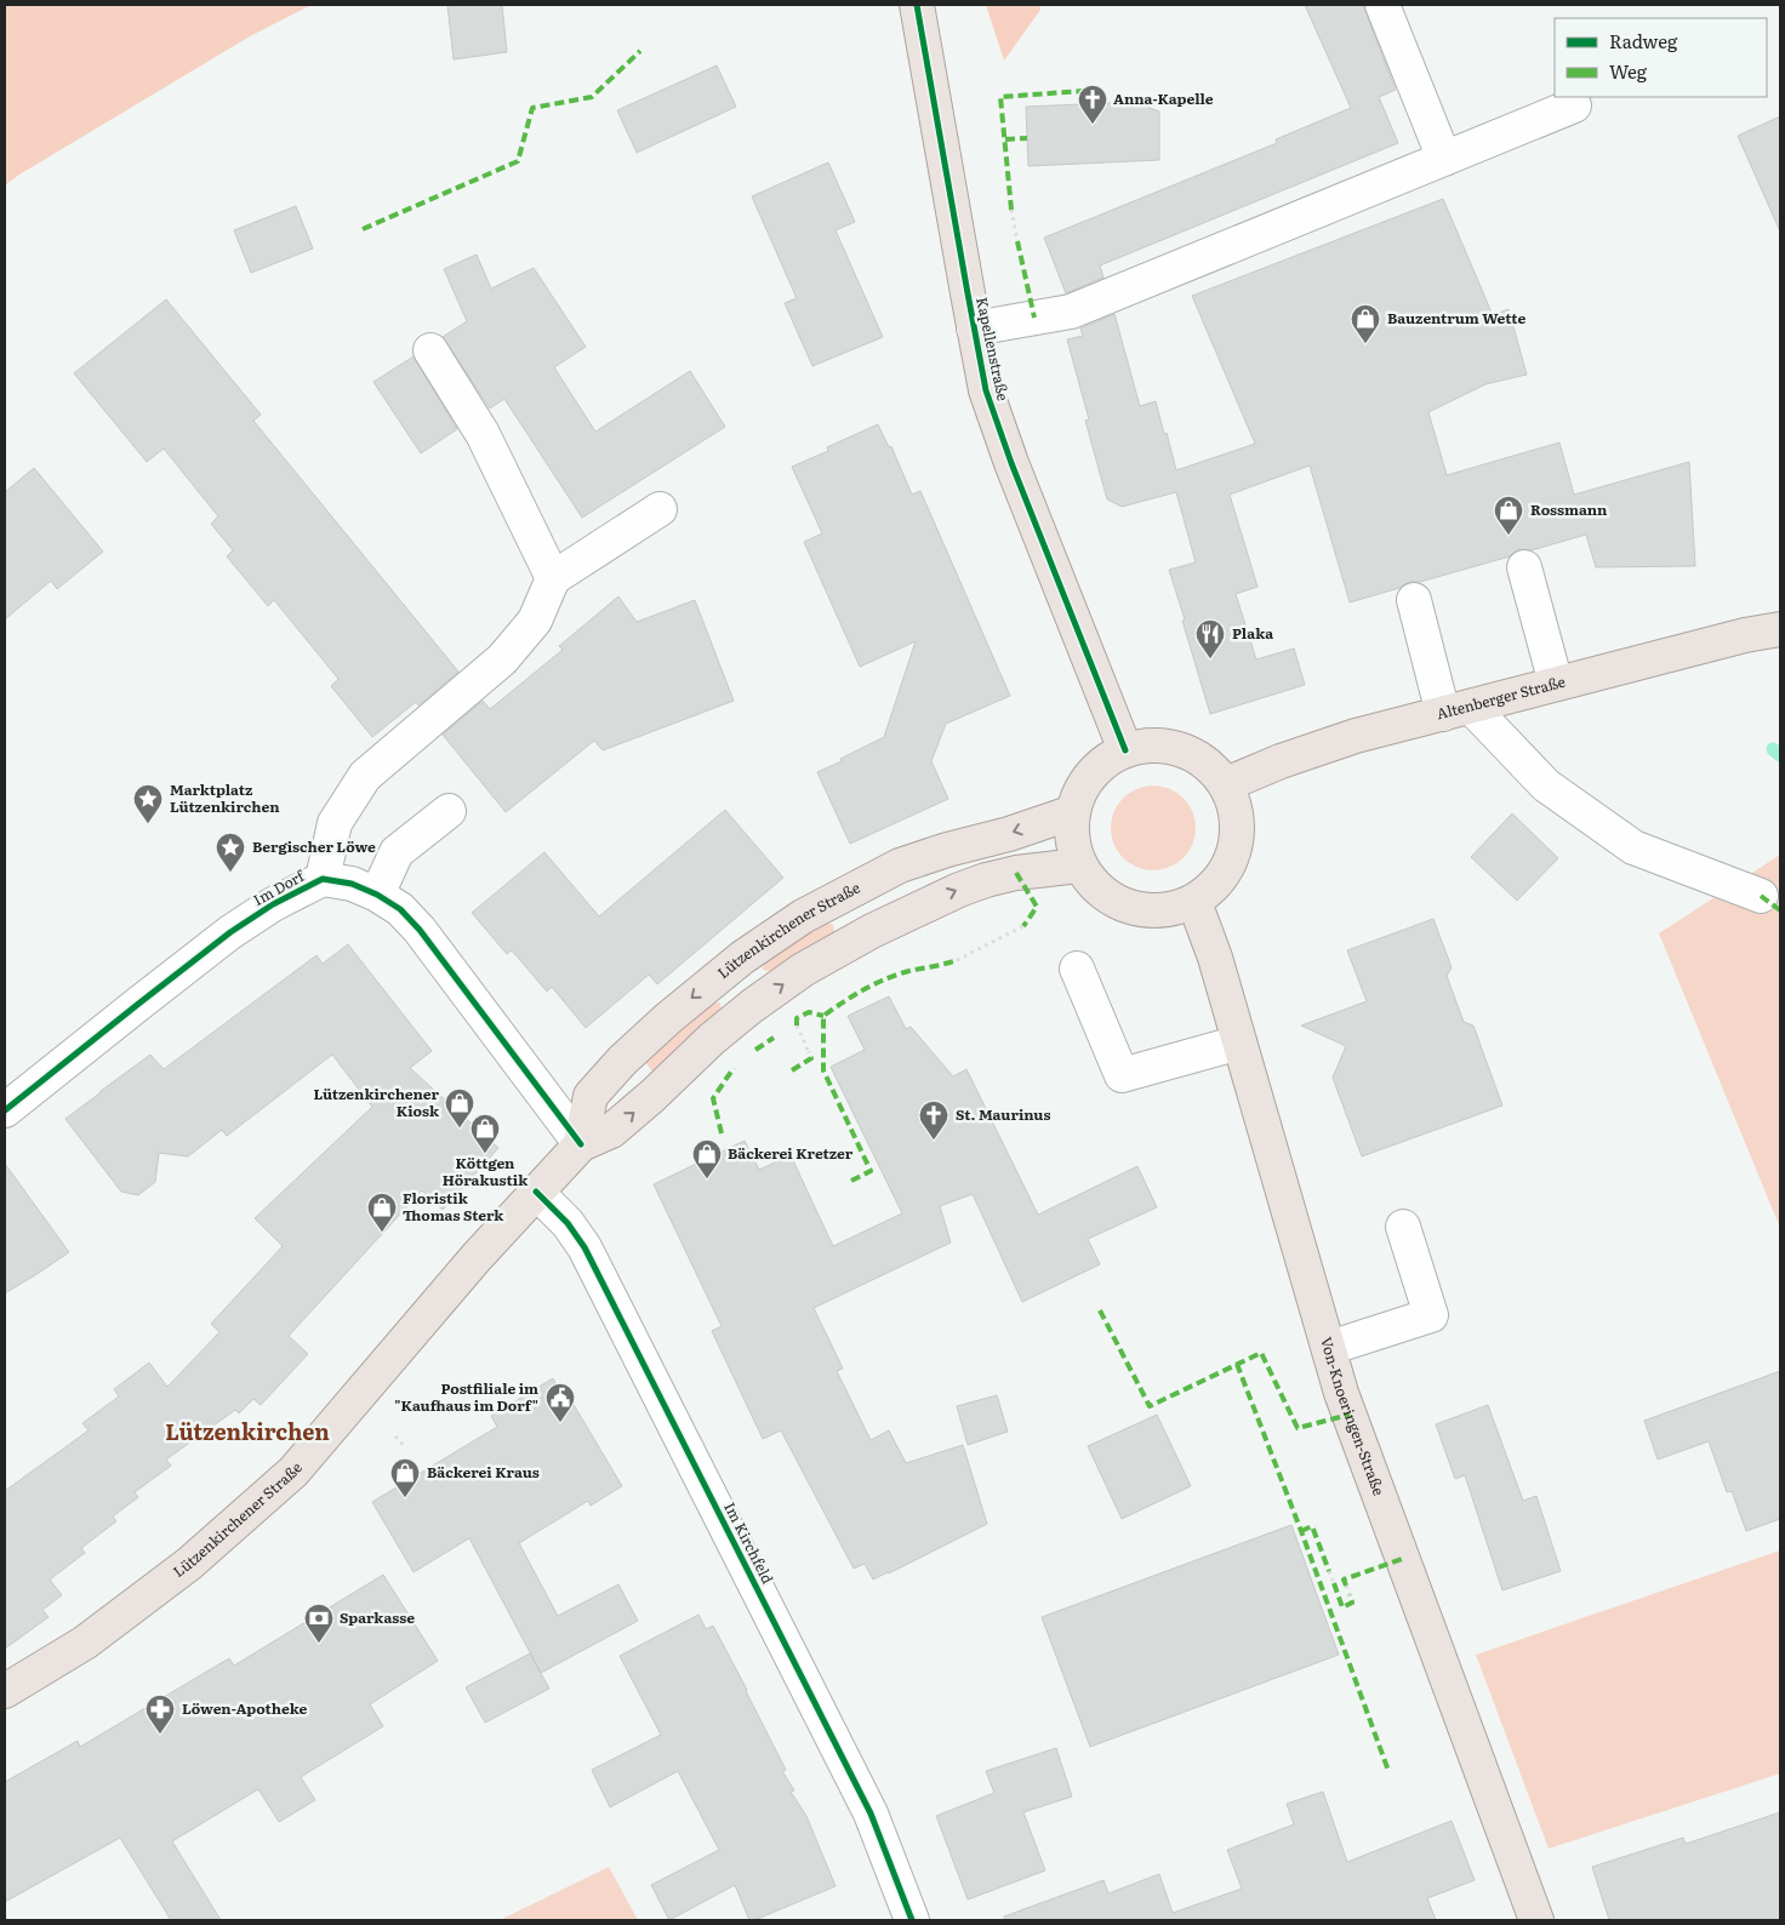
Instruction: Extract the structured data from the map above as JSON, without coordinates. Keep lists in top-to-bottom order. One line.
{"streets":{"main road":["Kapellenstraße","Altenberger Straße","Lützenkirchener Straße","Von-Knoeringen-Straße"],"street":["Im Dorf","Im Kirchfeld"]},"crossings":[["Kapellenstraße","Altenberger Straße"],["Kapellenstraße","Lützenkirchener Straße"],["Kapellenstraße","Von-Knoeringen-Straße"],["Altenberger Straße","Lützenkirchener Straße"],["Altenberger Straße","Von-Knoeringen-Straße"],["Im Dorf","Lützenkirchener Straße"],["Lützenkirchener Straße","Von-Knoeringen-Straße"],["Lützenkirchener Straße","Im Kirchfeld"]],"districts":["Lützenkirchen"],"places":{"church":["Anna-Kapelle","St. Maurinus"],"shop":["Bauzentrum Wette","Rossmann","Lützenkirchener Kiosk","Köttgen Hörakustik","Bäckerei Kretzer","Floristik Thomas Sterk","Bäckerei Kraus"],"restaurant":["Plaka"],"place":["Marktplatz Lützenkirchen","Bergischer Löwe"],"public building":["Postfiliale im \"Kaufhaus im Dorf\""],"bank":["Sparkasse"],"pharmacy":["Löwen-Apotheke"]},"legend":["Radweg","Weg"]}
